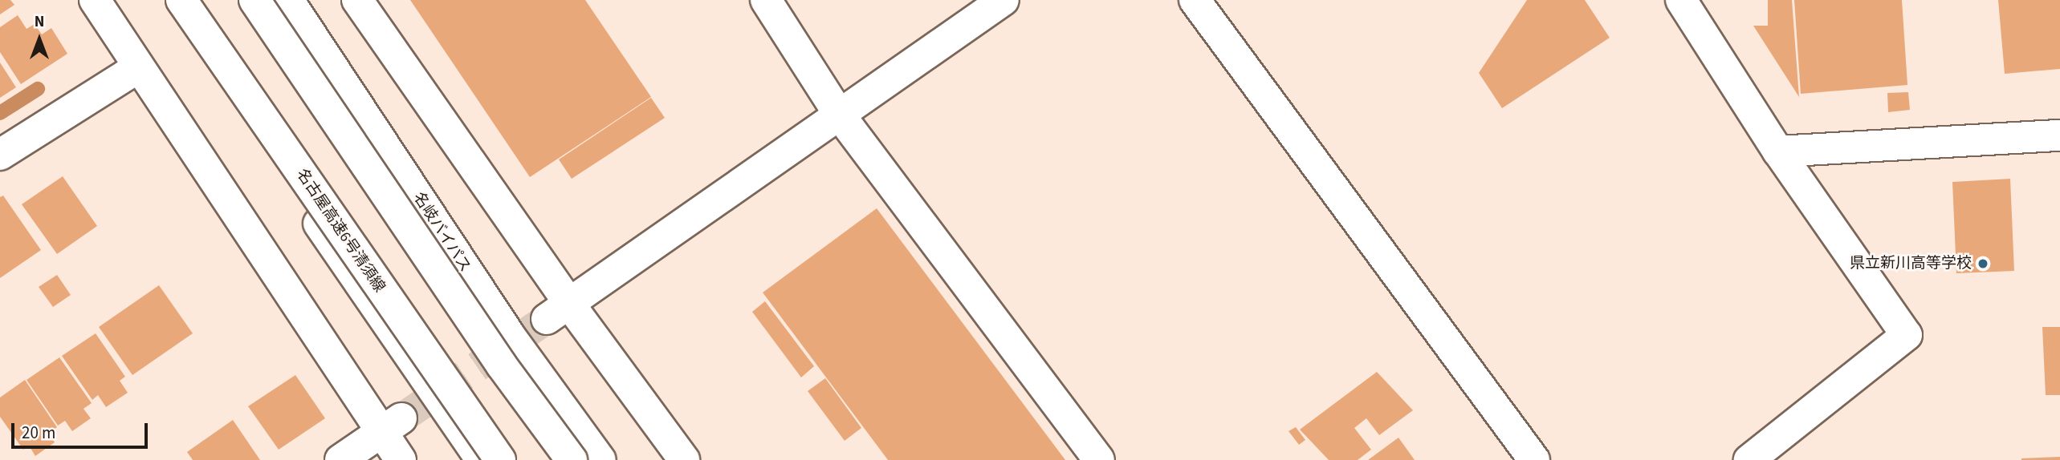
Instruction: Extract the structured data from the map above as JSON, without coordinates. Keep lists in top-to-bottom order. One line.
{"streets":{"main road":["名古屋高速6号清須線","名岐バイパス"]},"places":["県立新川高等学校"],"scale_bar":"20 m","north":"top"}
